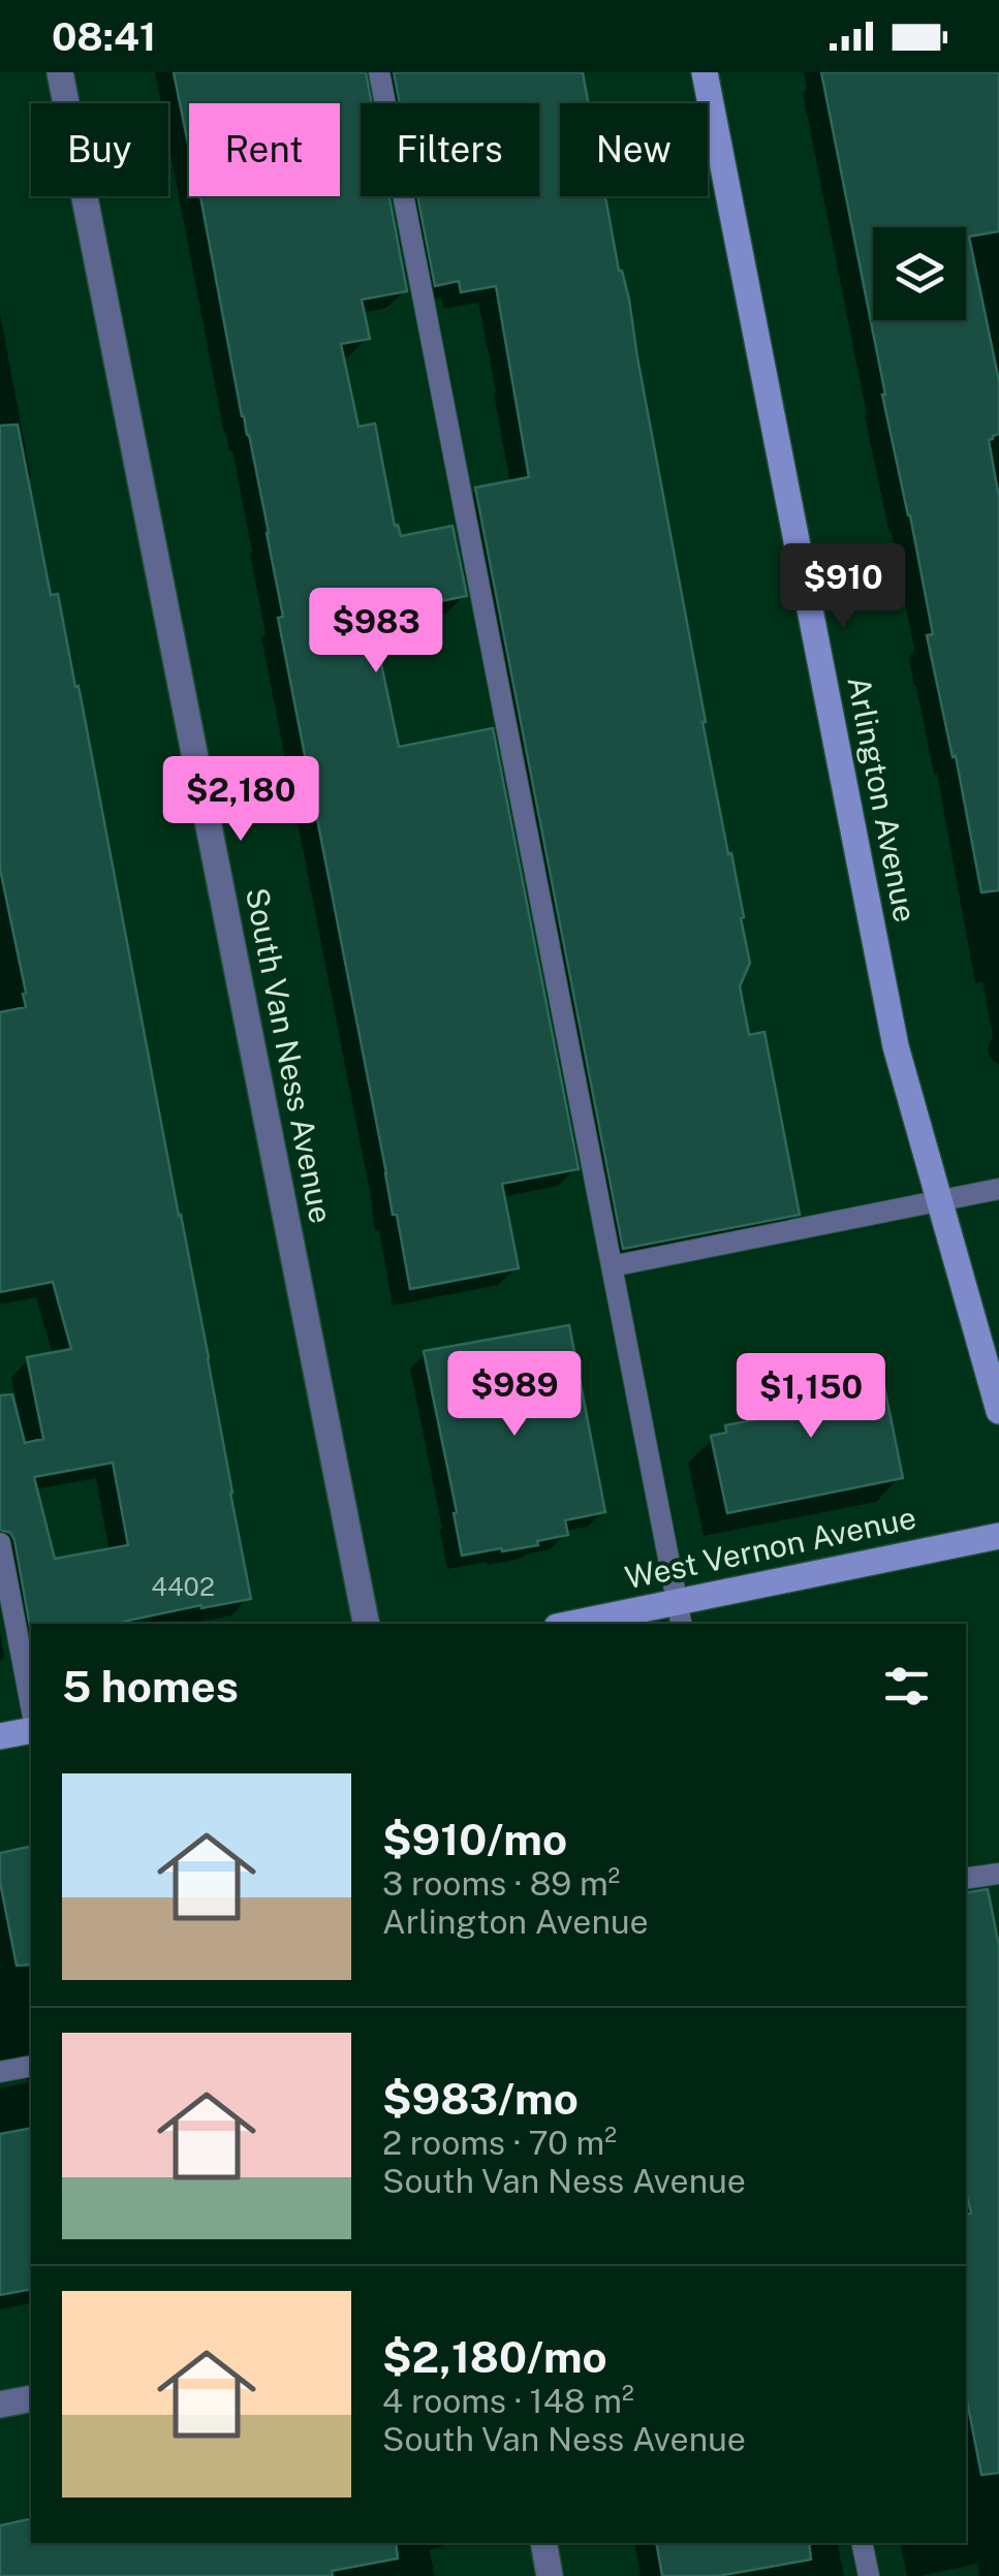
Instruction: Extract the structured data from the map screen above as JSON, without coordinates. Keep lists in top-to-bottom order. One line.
{"streets":{"main road":["Arlington Avenue","West Vernon Avenue"],"street":["South Van Ness Avenue"]},"house_numbers":["4402"],"page":{"status":"08:41","chip":["Buy","Rent","Filters","New"],"price":["$910","$983","$2,180","$989","$1,150"],"heading":"5 homes","list":[{"name":"$910/mo","note":"3 rooms · 89 m² · Arlington Avenue"},{"name":"$983/mo","note":"2 rooms · 70 m² · South Van Ness Avenue"},{"name":"$2,180/mo","note":"4 rooms · 148 m² · South Van Ness Avenue"}]}}
